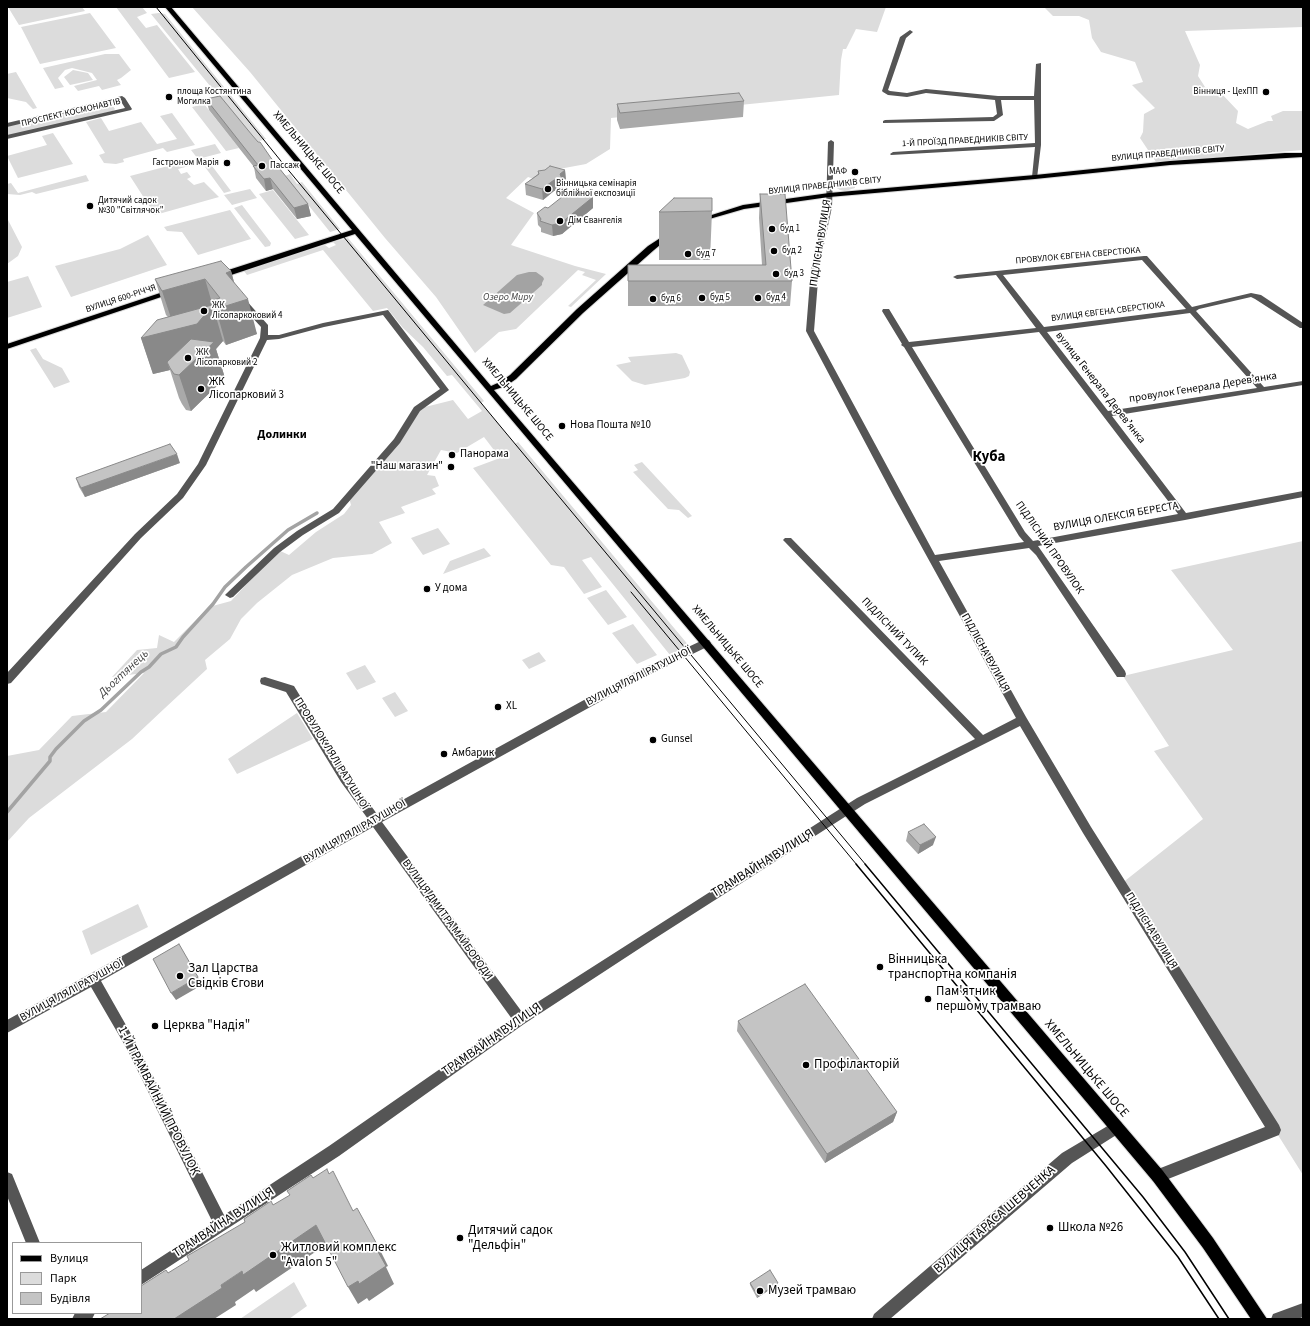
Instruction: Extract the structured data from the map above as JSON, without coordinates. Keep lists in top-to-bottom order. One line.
{"streets":{"main road":["ХМЕЛЬНИЦЬКЕ ШОСЕ","ВУЛИЦЯ ПРАВЕДНИКІВ СВІТУ","ВУЛИЦЯ 600-РІЧЧЯ"],"street":["ПРОСПЕКТ КОСМОНАВТІВ","1-Й ПРОЇЗД ПРАВЕДНИКІВ СВІТУ","ПІДЛІСНА ВУЛИЦЯ","ПРОВУЛОК ЄВГЕНА СВЕРСТЮКА","ВУЛИЦЯ ЄВГЕНА СВЕРСТЮКА","вулиця Генерала Деревʼянка","провулок Генерала Деревʼянка","ВУЛИЦЯ ОЛЕКСІЯ БЕРЕСТА","ПІДЛІСНИЙ ПРОВУЛОК","ПІДЛІСНИЙ ТУПИК","ВУЛИЦЯ ЛЯЛІ РАТУШНОЇ","ПРОВУЛОК ЛЯЛІ РАТУШНОЇ","ТРАМВАЙНА ВУЛИЦЯ","ВУЛИЦЯ ДМИТРА МАЙБОРОДИ","1-Й ТРАМВАЙНИЙ ПРОВУЛОК","ВУЛИЦЯ ТАРАСА ШЕВЧЕНКА"]},"crossings":[["ХМЕЛЬНИЦЬКЕ ШОСЕ","ПІДЛІСНА ВУЛИЦЯ"],["ХМЕЛЬНИЦЬКЕ ШОСЕ","ВУЛИЦЯ ЛЯЛІ РАТУШНОЇ"],["ХМЕЛЬНИЦЬКЕ ШОСЕ","ТРАМВАЙНА ВУЛИЦЯ"],["ХМЕЛЬНИЦЬКЕ ШОСЕ","ВУЛИЦЯ ТАРАСА ШЕВЧЕНКА"],["ВУЛИЦЯ ПРАВЕДНИКІВ СВІТУ","ПІДЛІСНА ВУЛИЦЯ"],["ПІДЛІСНА ВУЛИЦЯ","ВУЛИЦЯ ОЛЕКСІЯ БЕРЕСТА"],["ПРОВУЛОК ЄВГЕНА СВЕРСТЮКА","ВУЛИЦЯ ЄВГЕНА СВЕРСТЮКА"],["ПРОВУЛОК ЄВГЕНА СВЕРСТЮКА","вулиця Генерала Деревʼянка"],["ПРОВУЛОК ЄВГЕНА СВЕРСТЮКА","провулок Генерала Деревʼянка"],["ВУЛИЦЯ ЄВГЕНА СВЕРСТЮКА","вулиця Генерала Деревʼянка"],["ВУЛИЦЯ ЄВГЕНА СВЕРСТЮКА","ПІДЛІСНИЙ ПРОВУЛОК"],["вулиця Генерала Деревʼянка","провулок Генерала Деревʼянка"],["вулиця Генерала Деревʼянка","ВУЛИЦЯ ОЛЕКСІЯ БЕРЕСТА"],["ВУЛИЦЯ ОЛЕКСІЯ БЕРЕСТА","ПІДЛІСНИЙ ПРОВУЛОК"],["ВУЛИЦЯ ЛЯЛІ РАТУШНОЇ","ПРОВУЛОК ЛЯЛІ РАТУШНОЇ"],["ВУЛИЦЯ ЛЯЛІ РАТУШНОЇ","ВУЛИЦЯ ДМИТРА МАЙБОРОДИ"],["ВУЛИЦЯ ЛЯЛІ РАТУШНОЇ","1-Й ТРАМВАЙНИЙ ПРОВУЛОК"],["ПРОВУЛОК ЛЯЛІ РАТУШНОЇ","ВУЛИЦЯ ДМИТРА МАЙБОРОДИ"],["ТРАМВАЙНА ВУЛИЦЯ","ВУЛИЦЯ ДМИТРА МАЙБОРОДИ"],["ТРАМВАЙНА ВУЛИЦЯ","1-Й ТРАМВАЙНИЙ ПРОВУЛОК"]],"districts":["Долинки","Куба"],"water":["Озеро Миру","Дьогтянець"],"places":["Вінниця - ЦехПП","площа Костянтина Могилка","Гастроном Марія","Пассаж","МАФ","Вінницька семінарія біблійної експозиції","Дитячий садок №30 \"Світлячок\"","Дім Євангелія","буд 1","буд 2","буд 7","буд 3","буд 5","буд 4","буд 6","ЖК Лісопаркоковий 4","ЖК Лісопарковий 2","ЖК Лісопарковий 3","Нова Пошта №10","Панорама","\"Наш магазин\"","У дома","XL","Gunsel","Амбарик","Вінницька транспортна компанія","Зал Царства Свідків Єгови","Пам'ятник першому трамваю","Церква \"Надія\"","Профілакторій","Школа №26","Дитячий садок \"Дельфін\"","Житловий комплекс \"Avalon 5\"","Музей трамваю"],"legend":["Вулиця","Парк","Будівля"]}
